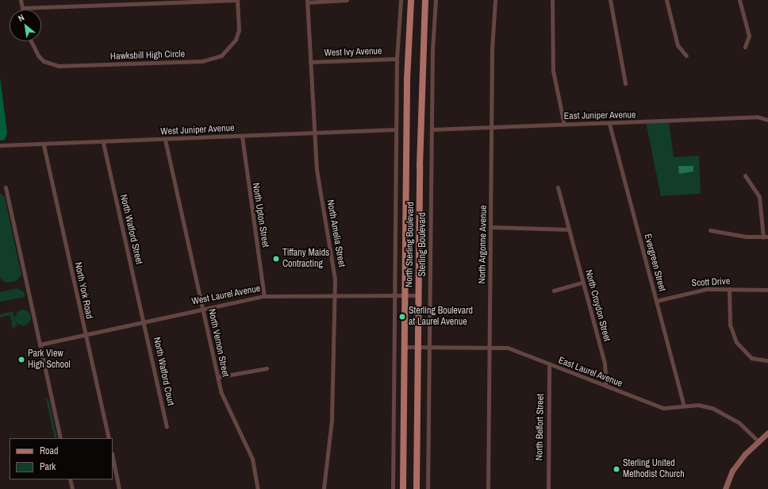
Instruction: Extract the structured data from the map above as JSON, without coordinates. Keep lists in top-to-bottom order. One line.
{"streets":{"main road":["North Sterling Boulevard"],"street":["West Ivy Avenue","Hawksbill High Circle","East Juniper Avenue","West Juniper Avenue","North Upton Street","North Watford Street","North Amelia Street","Sterling Boulevard","North Argonne Avenue","Evergreen Street","Scott Drive","North York Road","West Laurel Avenue","North Croydon Street","North Vernon Street","North Watford Court","East Laurel Avenue","North Belfort Street"]},"crossings":[["West Ivy Avenue","North Amelia Street"],["East Juniper Avenue","Sterling Boulevard"],["East Juniper Avenue","North Argonne Avenue"],["East Juniper Avenue","Evergreen Street"],["West Juniper Avenue","North Upton Street"],["West Juniper Avenue","North Watford Street"],["West Juniper Avenue","North Amelia Street"],["West Juniper Avenue","North York Road"],["West Juniper Avenue","North Vernon Street"],["North Upton Street","West Laurel Avenue"],["North Watford Street","West Laurel Avenue"],["North Watford Street","North Watford Court"],["North Amelia Street","West Laurel Avenue"],["North Sterling Boulevard","West Laurel Avenue"],["North Sterling Boulevard","East Laurel Avenue"],["Sterling Boulevard","East Laurel Avenue"],["North Argonne Avenue","East Laurel Avenue"],["Evergreen Street","Scott Drive"],["Evergreen Street","East Laurel Avenue"],["North York Road","West Laurel Avenue"],["West Laurel Avenue","North Vernon Street"],["West Laurel Avenue","North Watford Court"],["North Croydon Street","East Laurel Avenue"],["East Laurel Avenue","North Belfort Street"]],"places":["Tiffany Maids Contracting","Sterling Boulevard at Laurel Avenue","Park View High School","Sterling United Methodist Church"],"legend":["Road","Park"],"north":"top left"}
